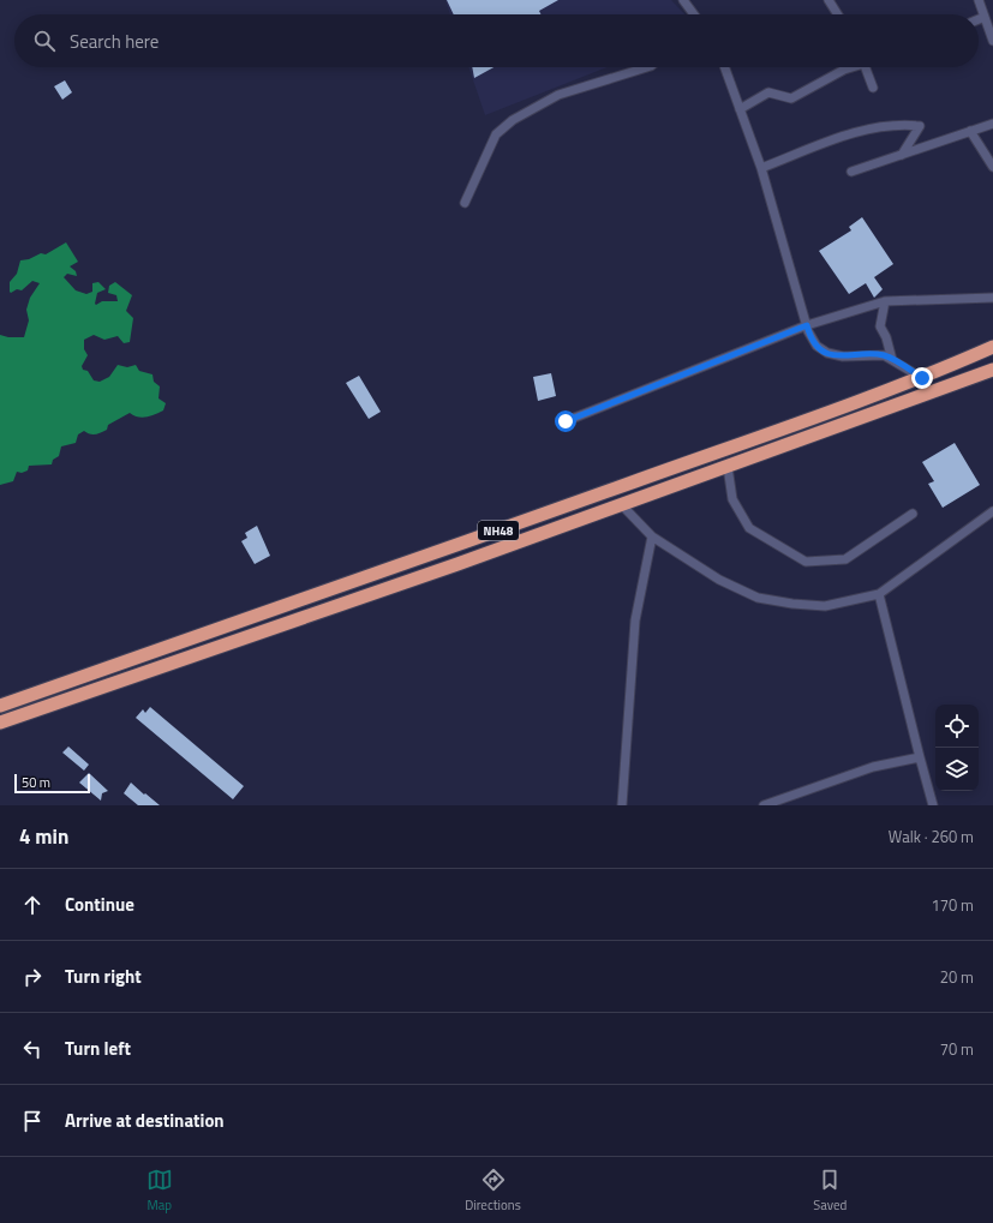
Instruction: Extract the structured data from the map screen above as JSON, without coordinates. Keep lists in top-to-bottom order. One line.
{"streets":{"highway":["NH48"]},"scale_bar":"50 m","page":{"search":"Search here","scale":"50 m","heading":["4 min","Walk · 260 m"],"list":[["Continue","170 m"],["Turn right","20 m"],["Turn left","70 m"],"Arrive at destination"],"nav":["Map","Directions","Saved"]}}
